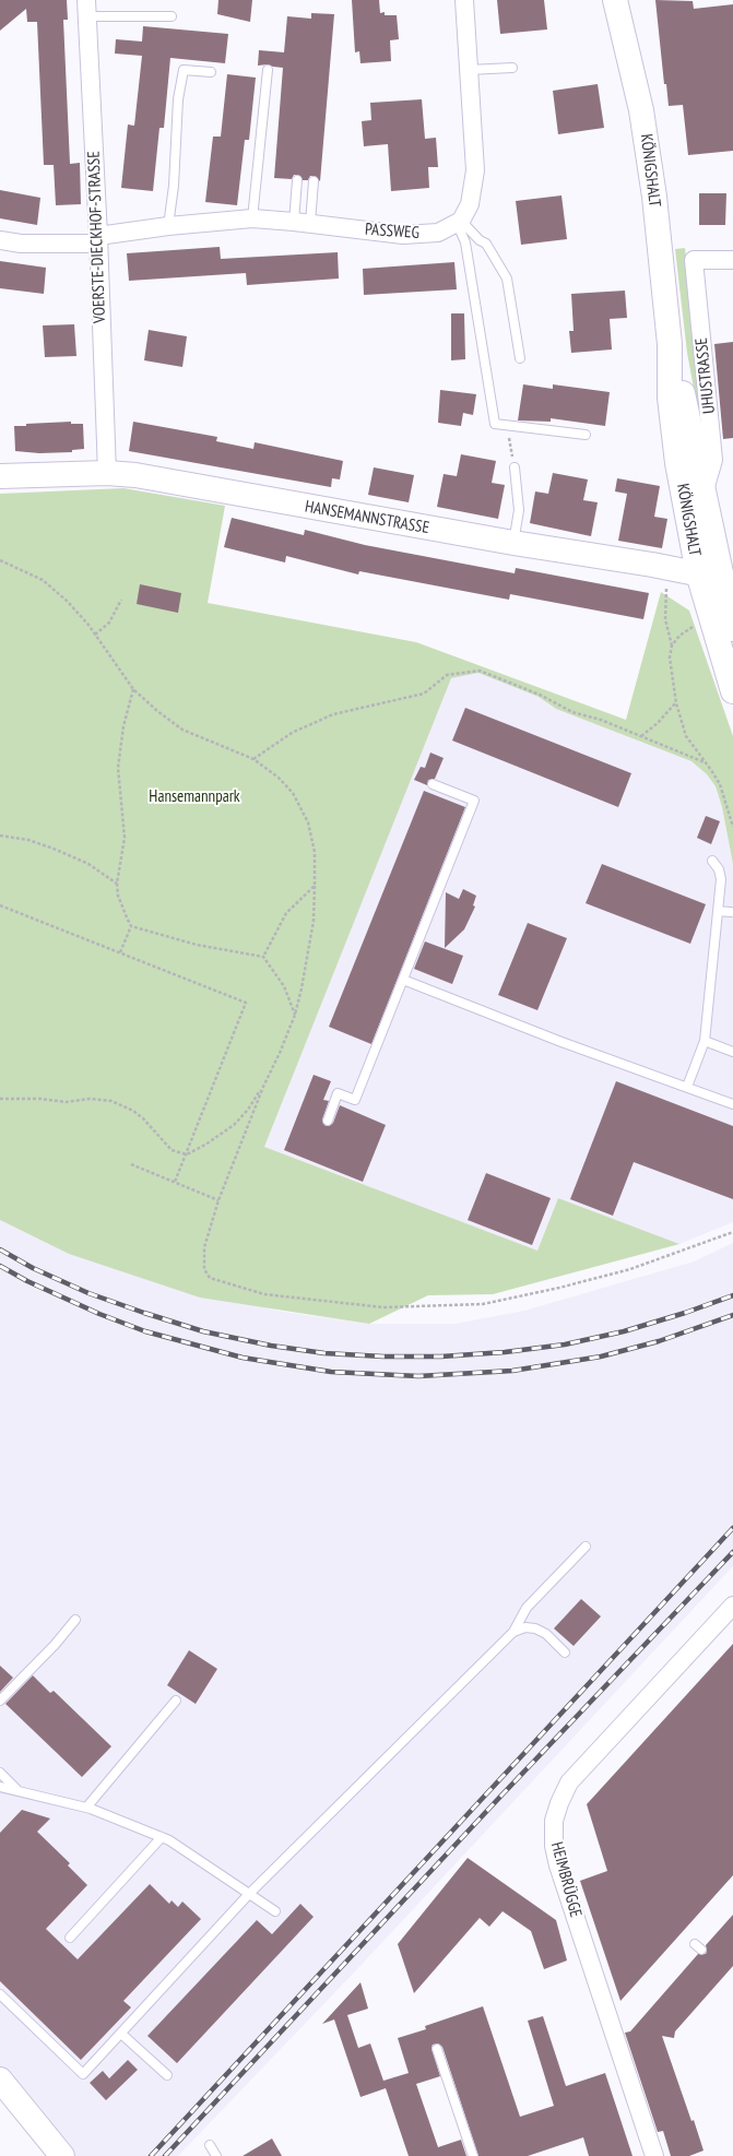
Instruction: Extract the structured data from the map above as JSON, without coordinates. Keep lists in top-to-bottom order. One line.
{"streets":{"main road":["KÖNIGSHALT","HANSEMANNSTRASSE"],"street":["PASSWEG","VOERSTE-DIECKHOF-STRASSE","UHUSTRASSE","HEIMBRÜGGE"]},"crossings":[["KÖNIGSHALT","UHUSTRASSE"],["KÖNIGSHALT","HANSEMANNSTRASSE"],["PASSWEG","VOERSTE-DIECKHOF-STRASSE"],["VOERSTE-DIECKHOF-STRASSE","HANSEMANNSTRASSE"]],"parks":["Hansemannpark"]}
